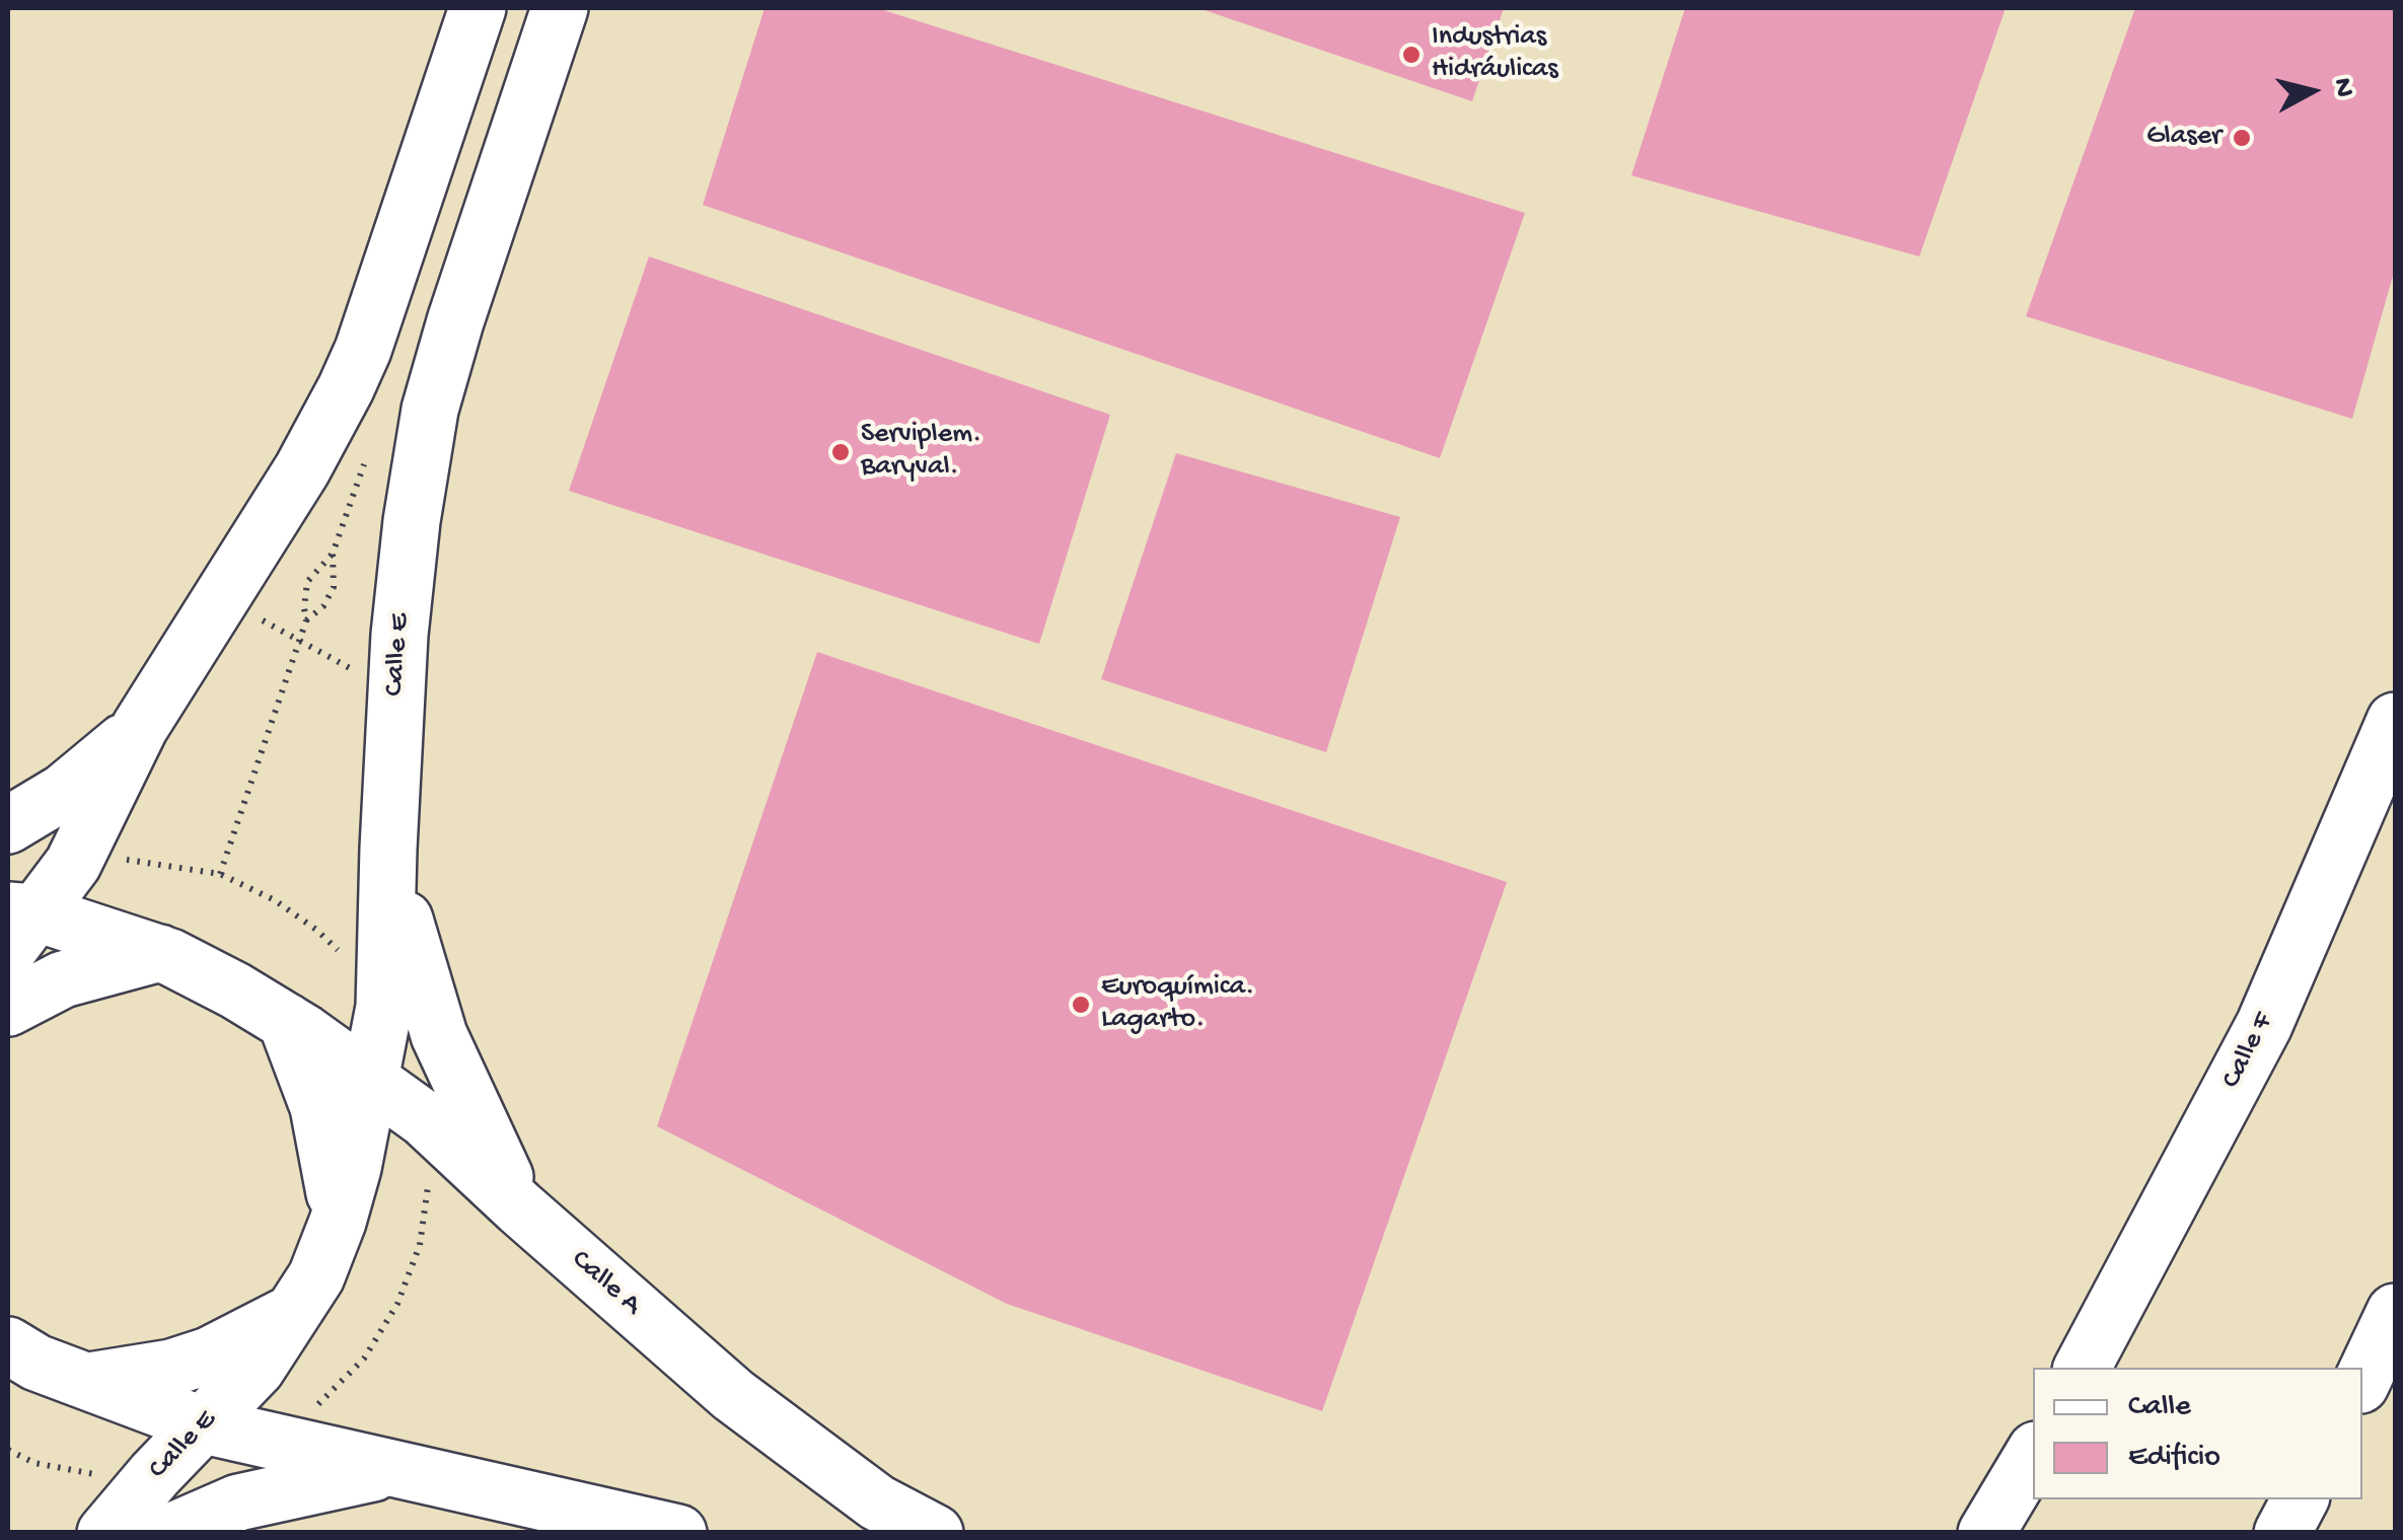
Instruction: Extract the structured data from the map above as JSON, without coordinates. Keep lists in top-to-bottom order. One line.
{"streets":{"main road":["Calle E","Calle F","Calle A"]},"crossings":[["Calle E","Calle A"]],"places":["Industrias Hidráulicas","Glaser","Serviplem. Baryval.","Euroquímica. Lagarto."],"legend":["Calle","Edificio"],"north":"right"}
